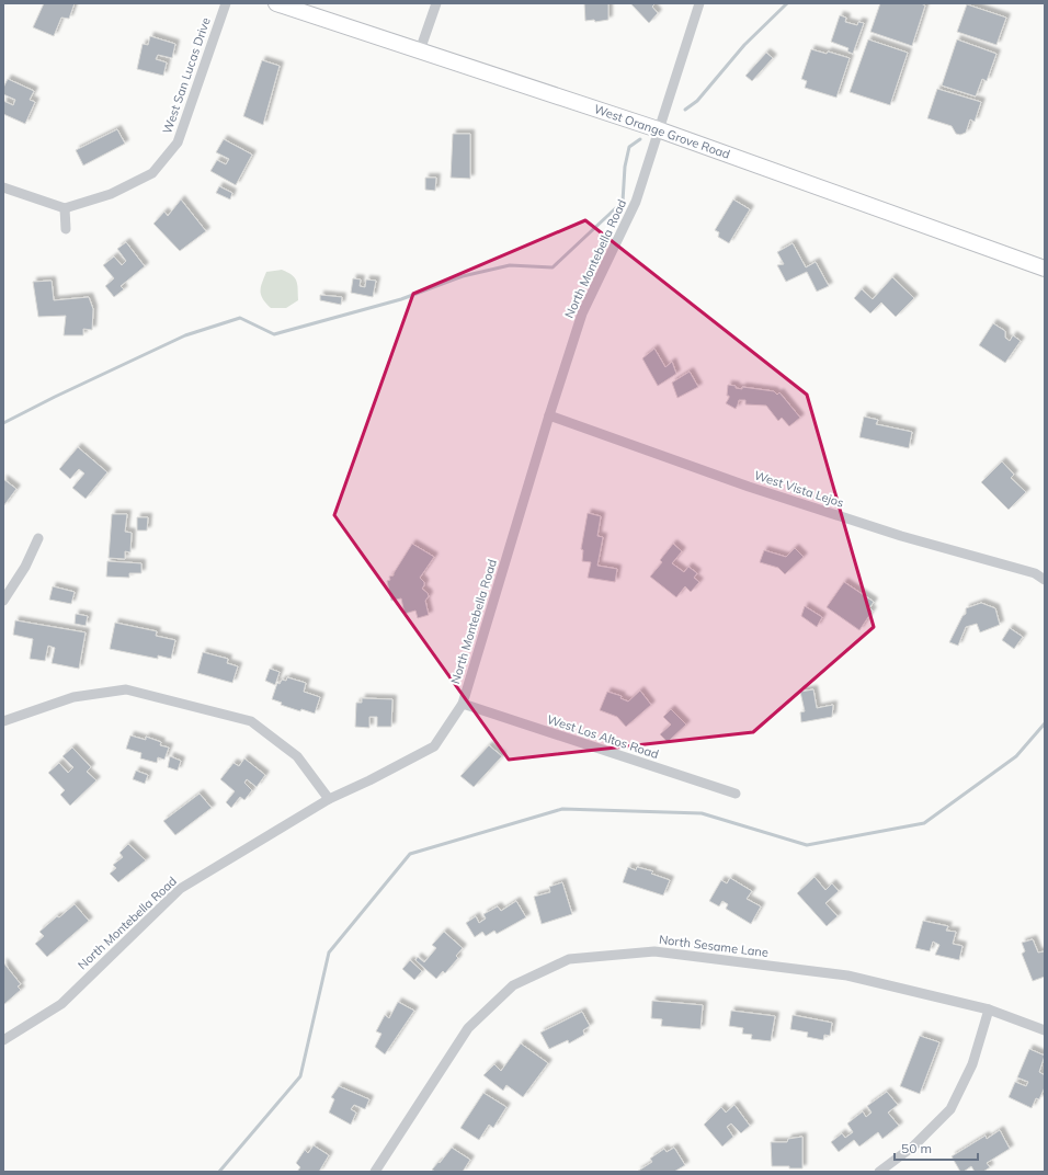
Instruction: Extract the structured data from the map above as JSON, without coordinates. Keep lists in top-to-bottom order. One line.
{"streets":{"main road":["West Orange Grove Road"],"street":["West San Lucas Drive","North Montebella Road","West Vista Lejos","West Los Altos Road","North Sesame Lane"]},"crossings":[["West Orange Grove Road","North Montebella Road"],["North Montebella Road","West Vista Lejos"],["North Montebella Road","West Los Altos Road"]],"scale_bar":"50 m"}
